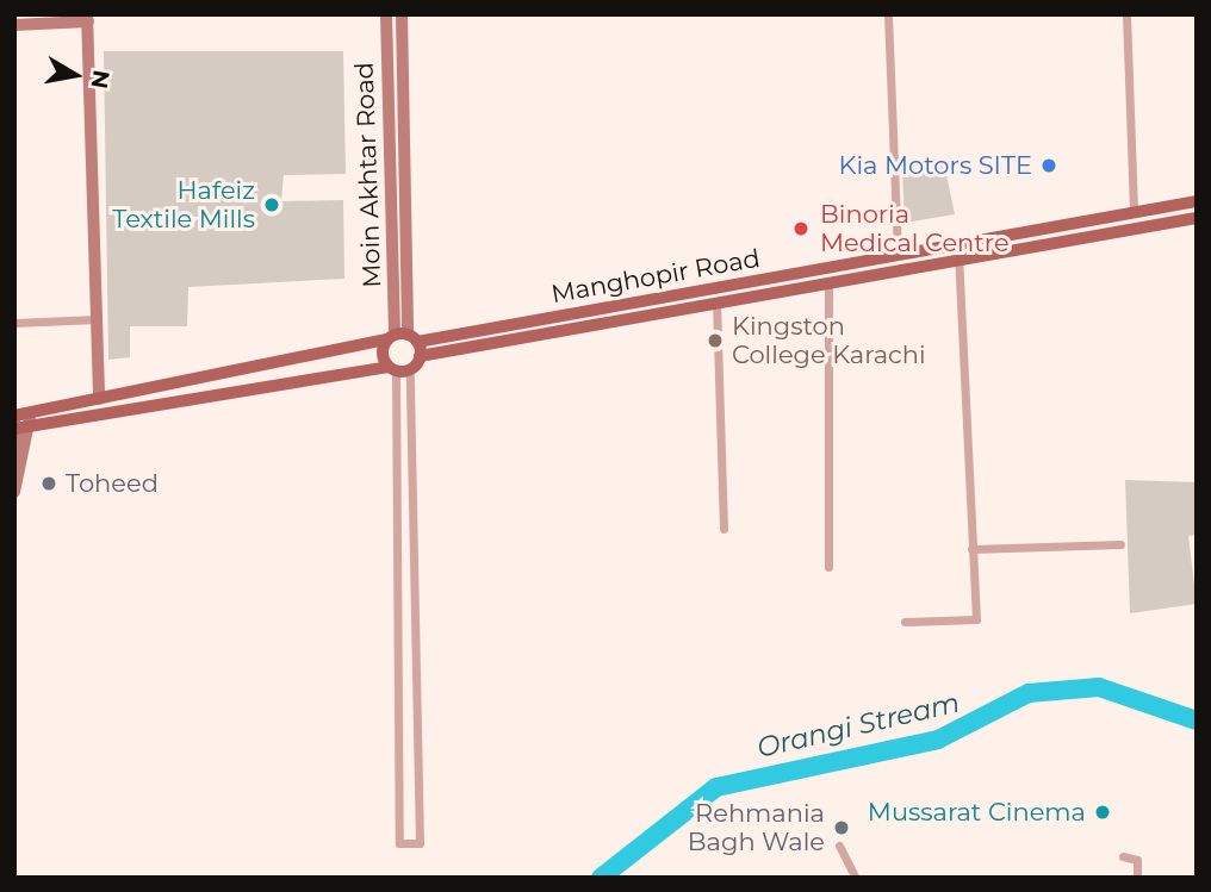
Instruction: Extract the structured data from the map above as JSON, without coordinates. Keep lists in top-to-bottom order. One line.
{"streets":{"main road":["Moin Akhtar Road","Manghopir Road"]},"crossings":[["Moin Akhtar Road","Manghopir Road"]],"water":["Orangi Stream"],"places":["Kia Motors SITE","Hafeiz Textile Mills","Binoria Medical Centre","Kingston College Karachi","Toheed","Mussarat Cinema","Rehmania Bagh Wale"],"north":"right"}
